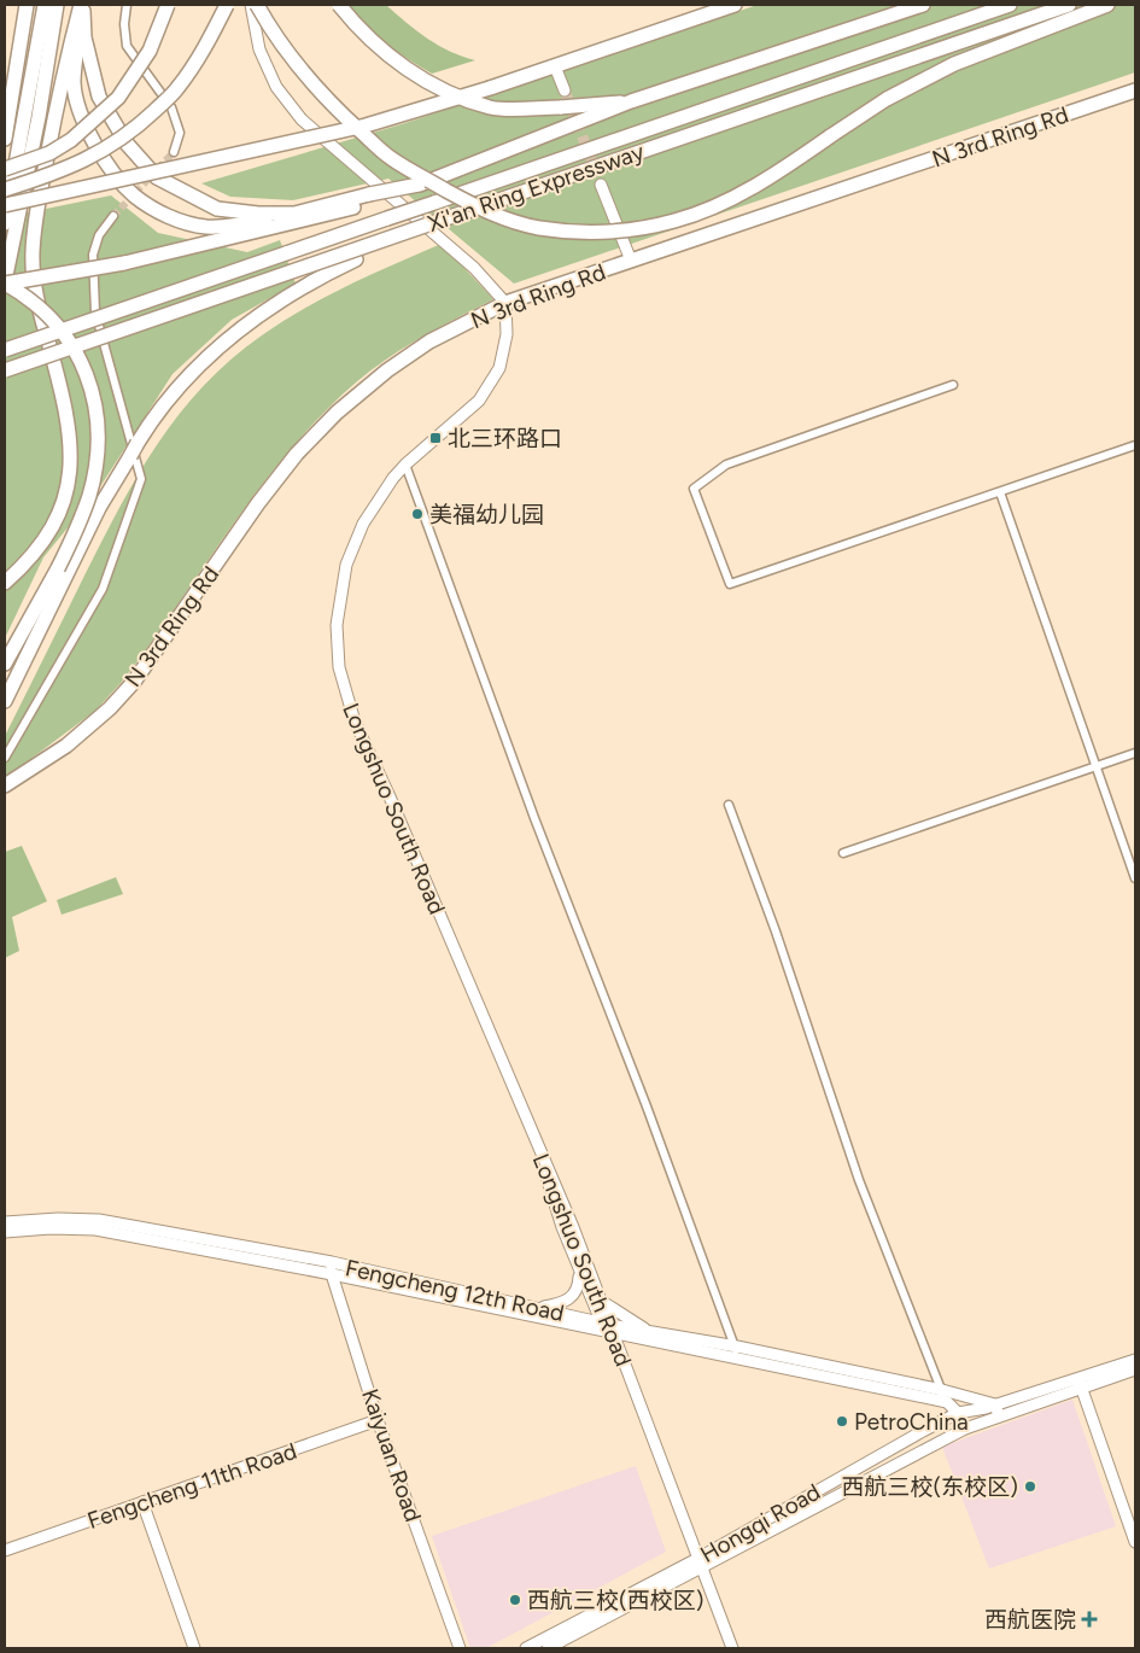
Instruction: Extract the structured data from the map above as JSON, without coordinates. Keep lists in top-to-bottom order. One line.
{"streets":{"highway":["N 3rd Ring Rd","Xi'an Ring Expressway"],"street":["Longshuo South Road","Fengcheng 12th Road","Kaiyuan Road","Fengcheng 11th Road","Hongqi Road"]},"crossings":[["N 3rd Ring Rd","Longshuo South Road"],["Longshuo South Road","Fengcheng 12th Road"],["Longshuo South Road","Hongqi Road"],["Fengcheng 12th Road","Kaiyuan Road"],["Fengcheng 12th Road","Hongqi Road"],["Kaiyuan Road","Fengcheng 11th Road"]],"places":{"transit":["北三环路口"],"other":["美福幼儿园","PetroChina","西航三校(东校区)","西航三校(西校区)"],"health":["西航医院"]}}
